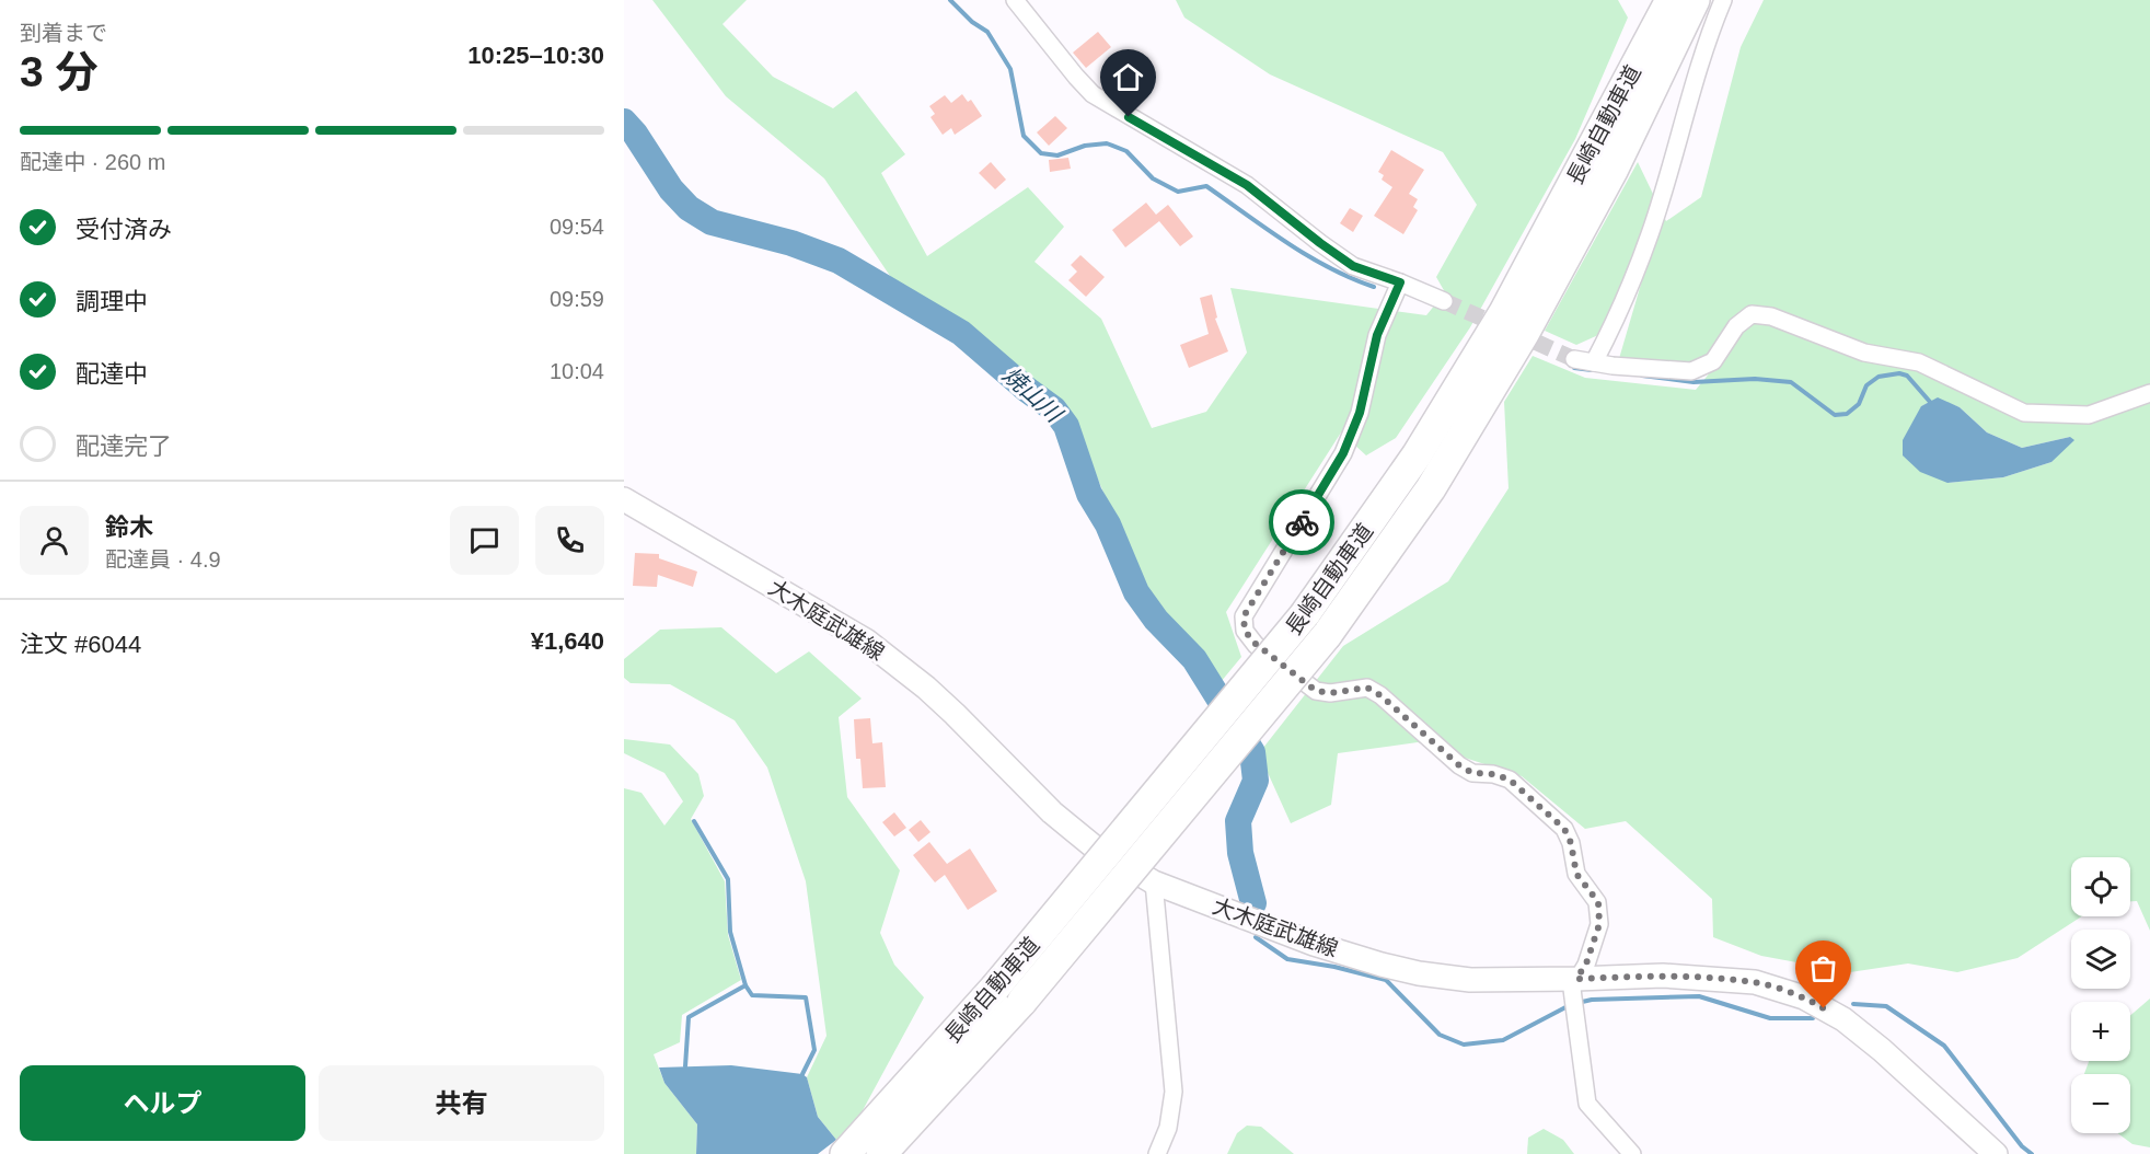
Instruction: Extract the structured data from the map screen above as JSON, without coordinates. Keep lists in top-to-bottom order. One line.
{"streets":{"highway":["長崎自動車道"],"main road":["大木庭武雄線"]},"water":["焼山川"],"page":{"heading":["3 分","到着まで","10:25–10:30"],"panel":["鈴木","配達員 · 4.9","注文 #6044","¥1,640"],"bar":"配達中 · 260 m","list":[["受付済み","09:54"],["調理中","09:59"],["配達中","10:04"],"配達完了"],"map_buttons":["+","−"],"buttons":["ヘルプ","共有"]}}
